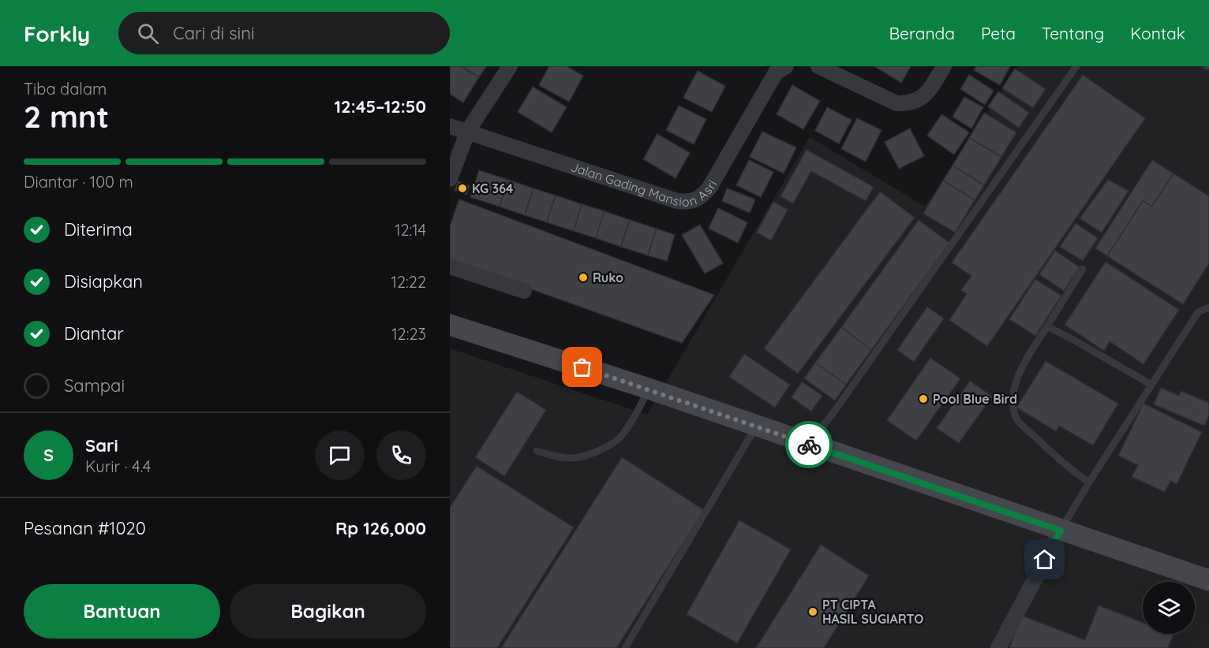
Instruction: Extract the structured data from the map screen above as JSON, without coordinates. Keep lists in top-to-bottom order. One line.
{"streets":{"street":["Jalan Gading Mansion Asri"]},"places":["KG 364","Ruko","Pool Blue Bird","PT CIPTA HASIL SUGIARTO"],"page":{"header":"Forkly","search":"Cari di sini","nav":["Beranda","Peta","Tentang","Kontak"],"heading":["2 mnt","Tiba dalam","12:45–12:50"],"panel":["Sari","Kurir · 4.4","Pesanan #1020","Rp 126,000"],"bar":"Diantar · 100 m","list":[["Diterima","12:14"],["Disiapkan","12:22"],["Diantar","12:23"],"Sampai"],"round":"S","buttons":["Bantuan","Bagikan"]}}
